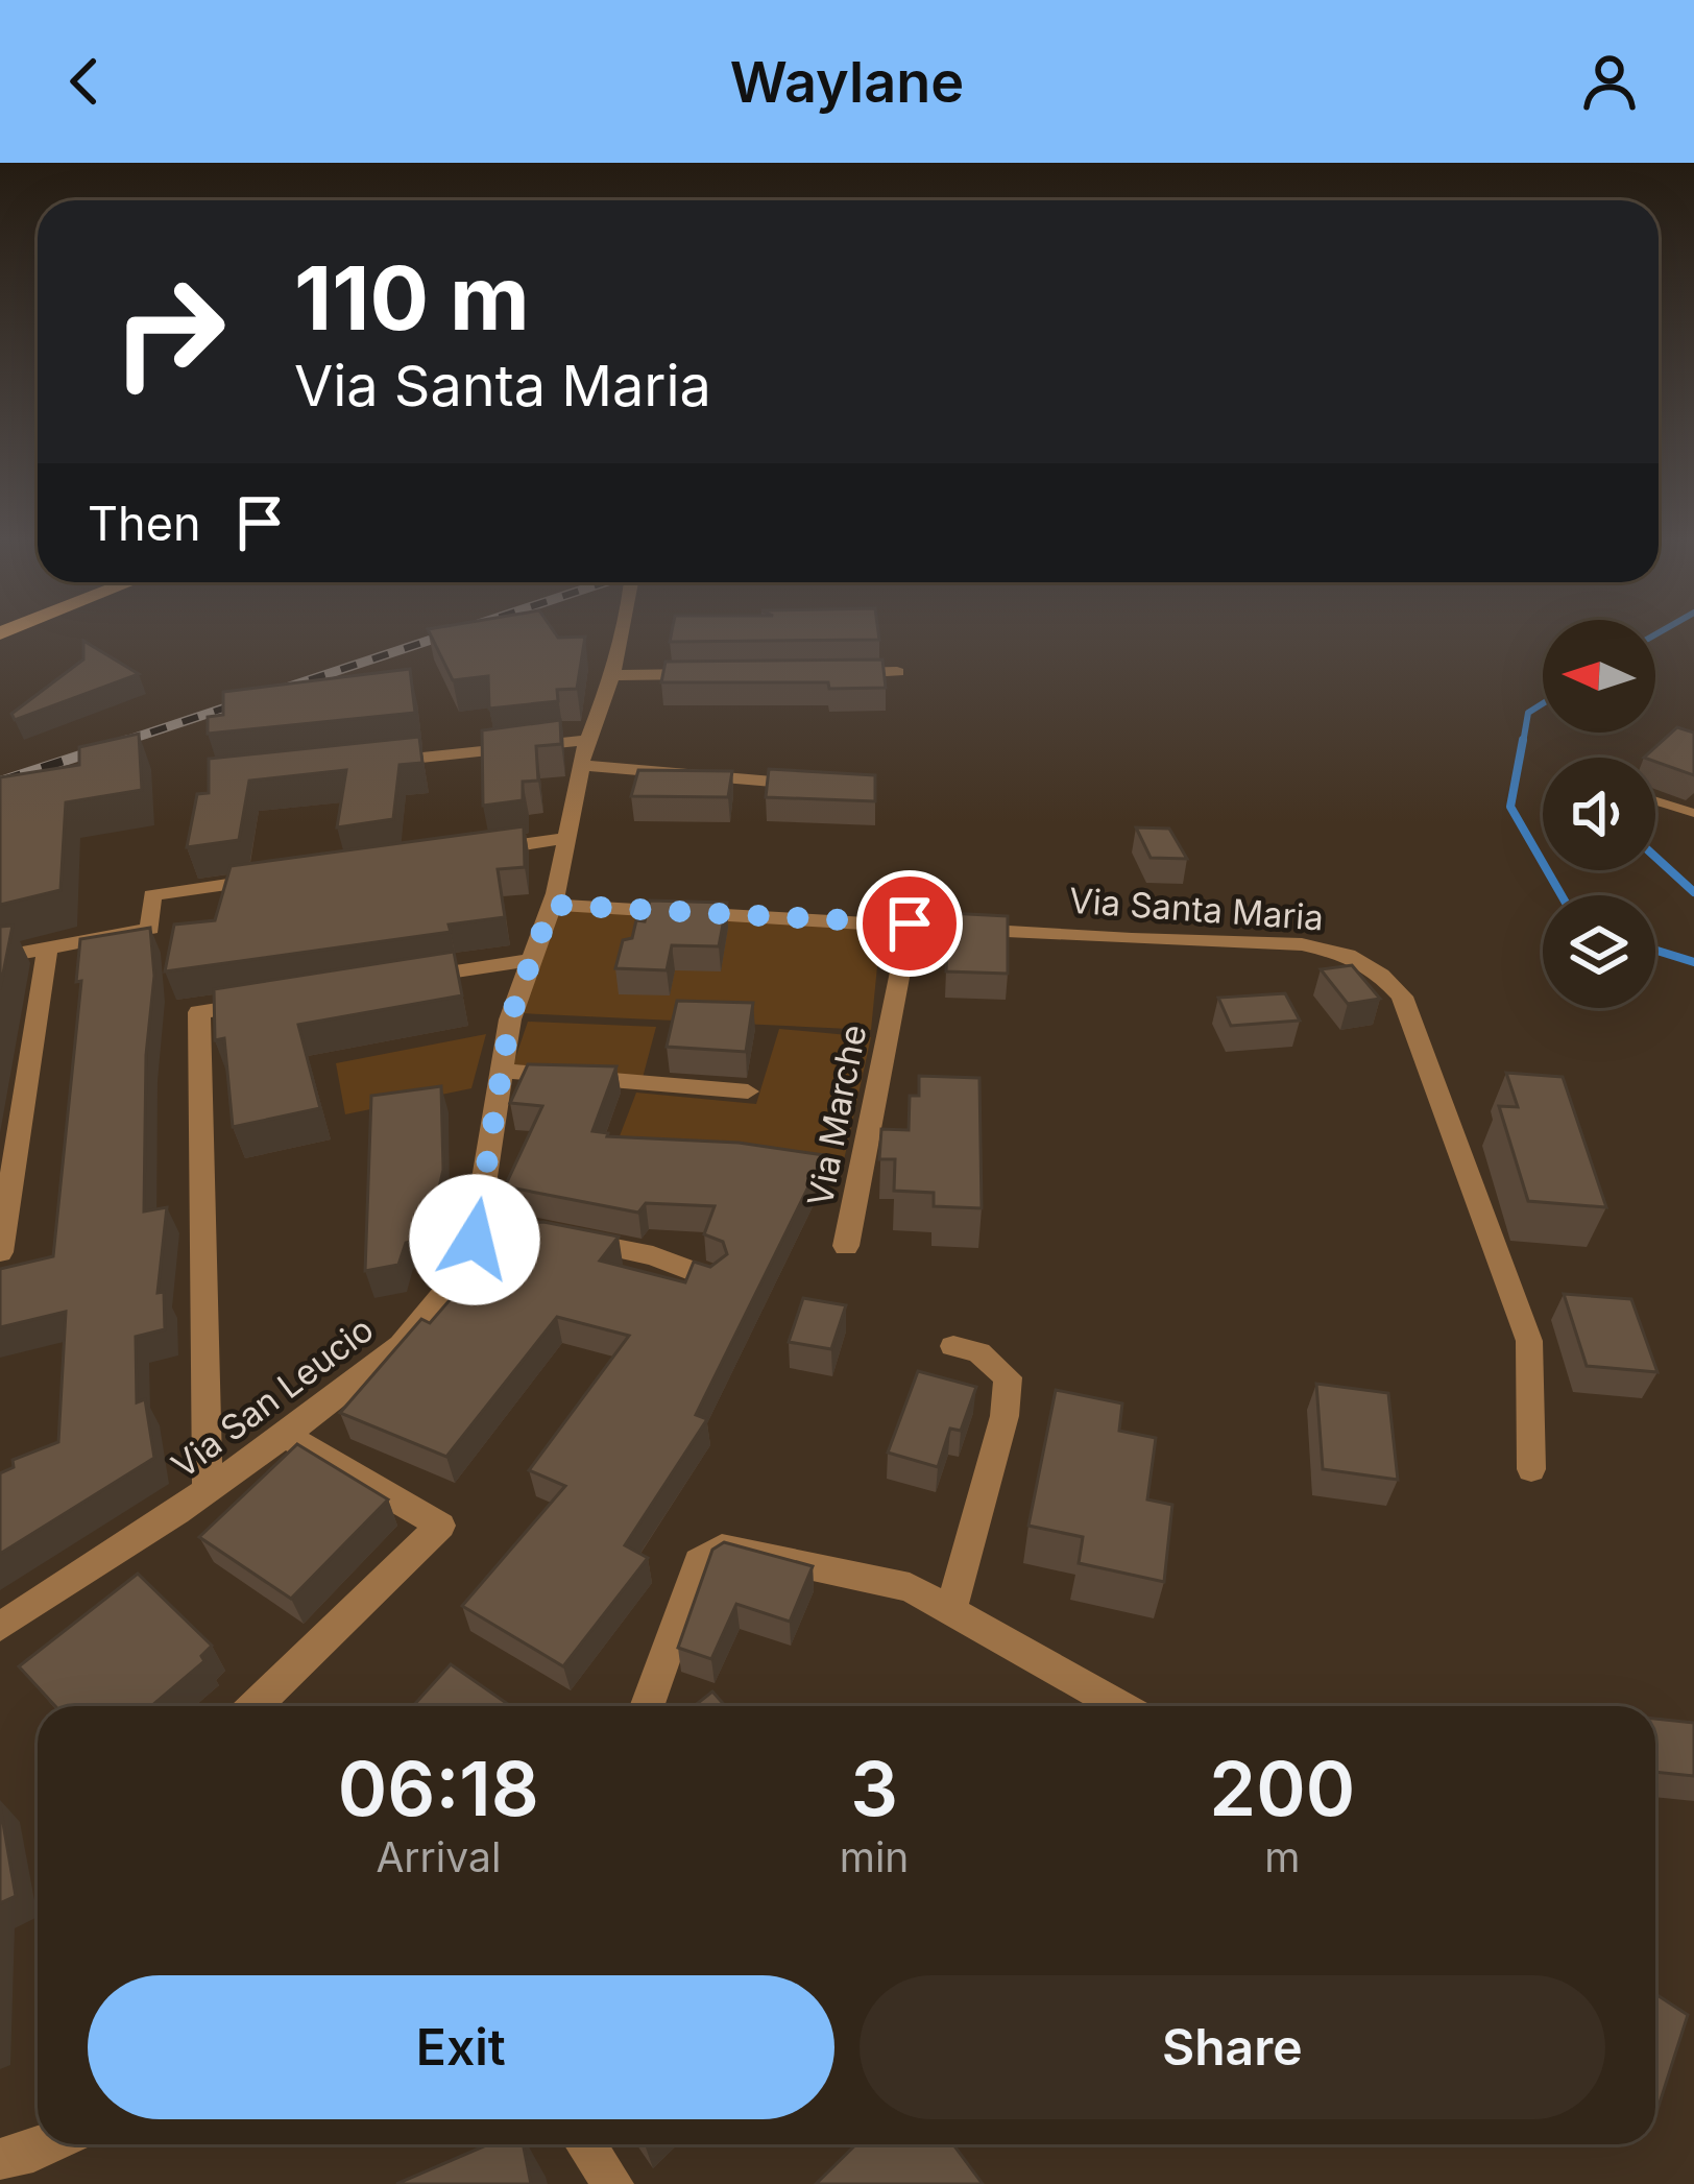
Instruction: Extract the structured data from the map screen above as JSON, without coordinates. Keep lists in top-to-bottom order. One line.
{"streets":{"street":["Via Santa Maria","Via Marche","Via San Leucio"]},"crossings":[["Via Santa Maria","Via Marche"],["Via Santa Maria","Via San Leucio"]],"north":"left","page":{"header":"Waylane","turn":["110 m","Via Santa Maria"],"then":"Then","eta":["06:18","Arrival","3","min","200","m"],"buttons":["Exit","Share"]}}
